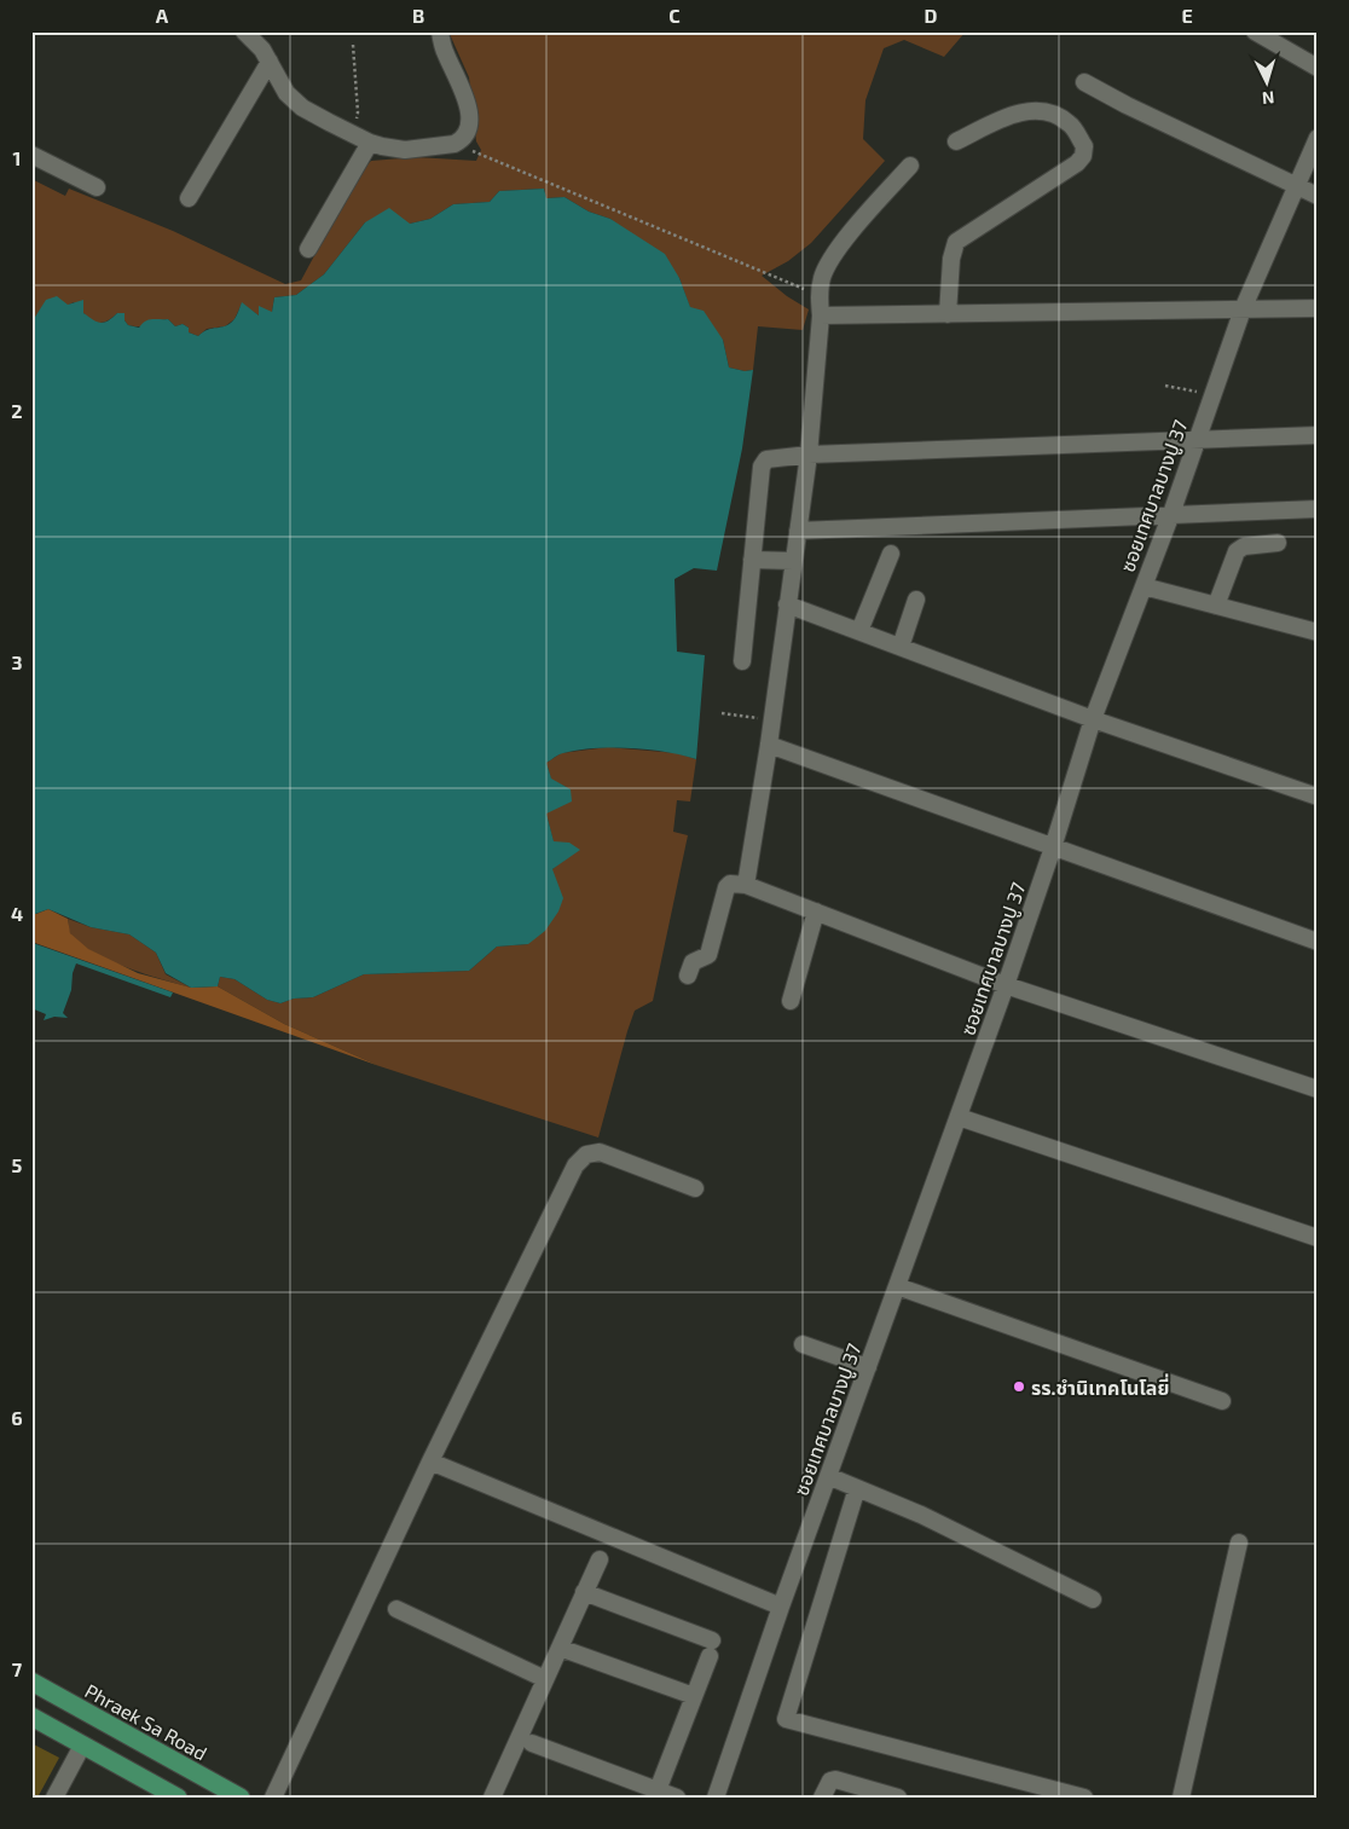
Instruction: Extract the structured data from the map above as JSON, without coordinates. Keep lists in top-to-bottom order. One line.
{"streets":{"main road":["Phraek Sa Road"],"street":["ซอยเทศบาลบางปู 37"]},"places":["รร.ชำนิเทคโนโลยี่"],"north":"bottom","grid":{"columns":["A","B","C","D","E"],"rows":["1","2","3","4","5","6","7"]}}
